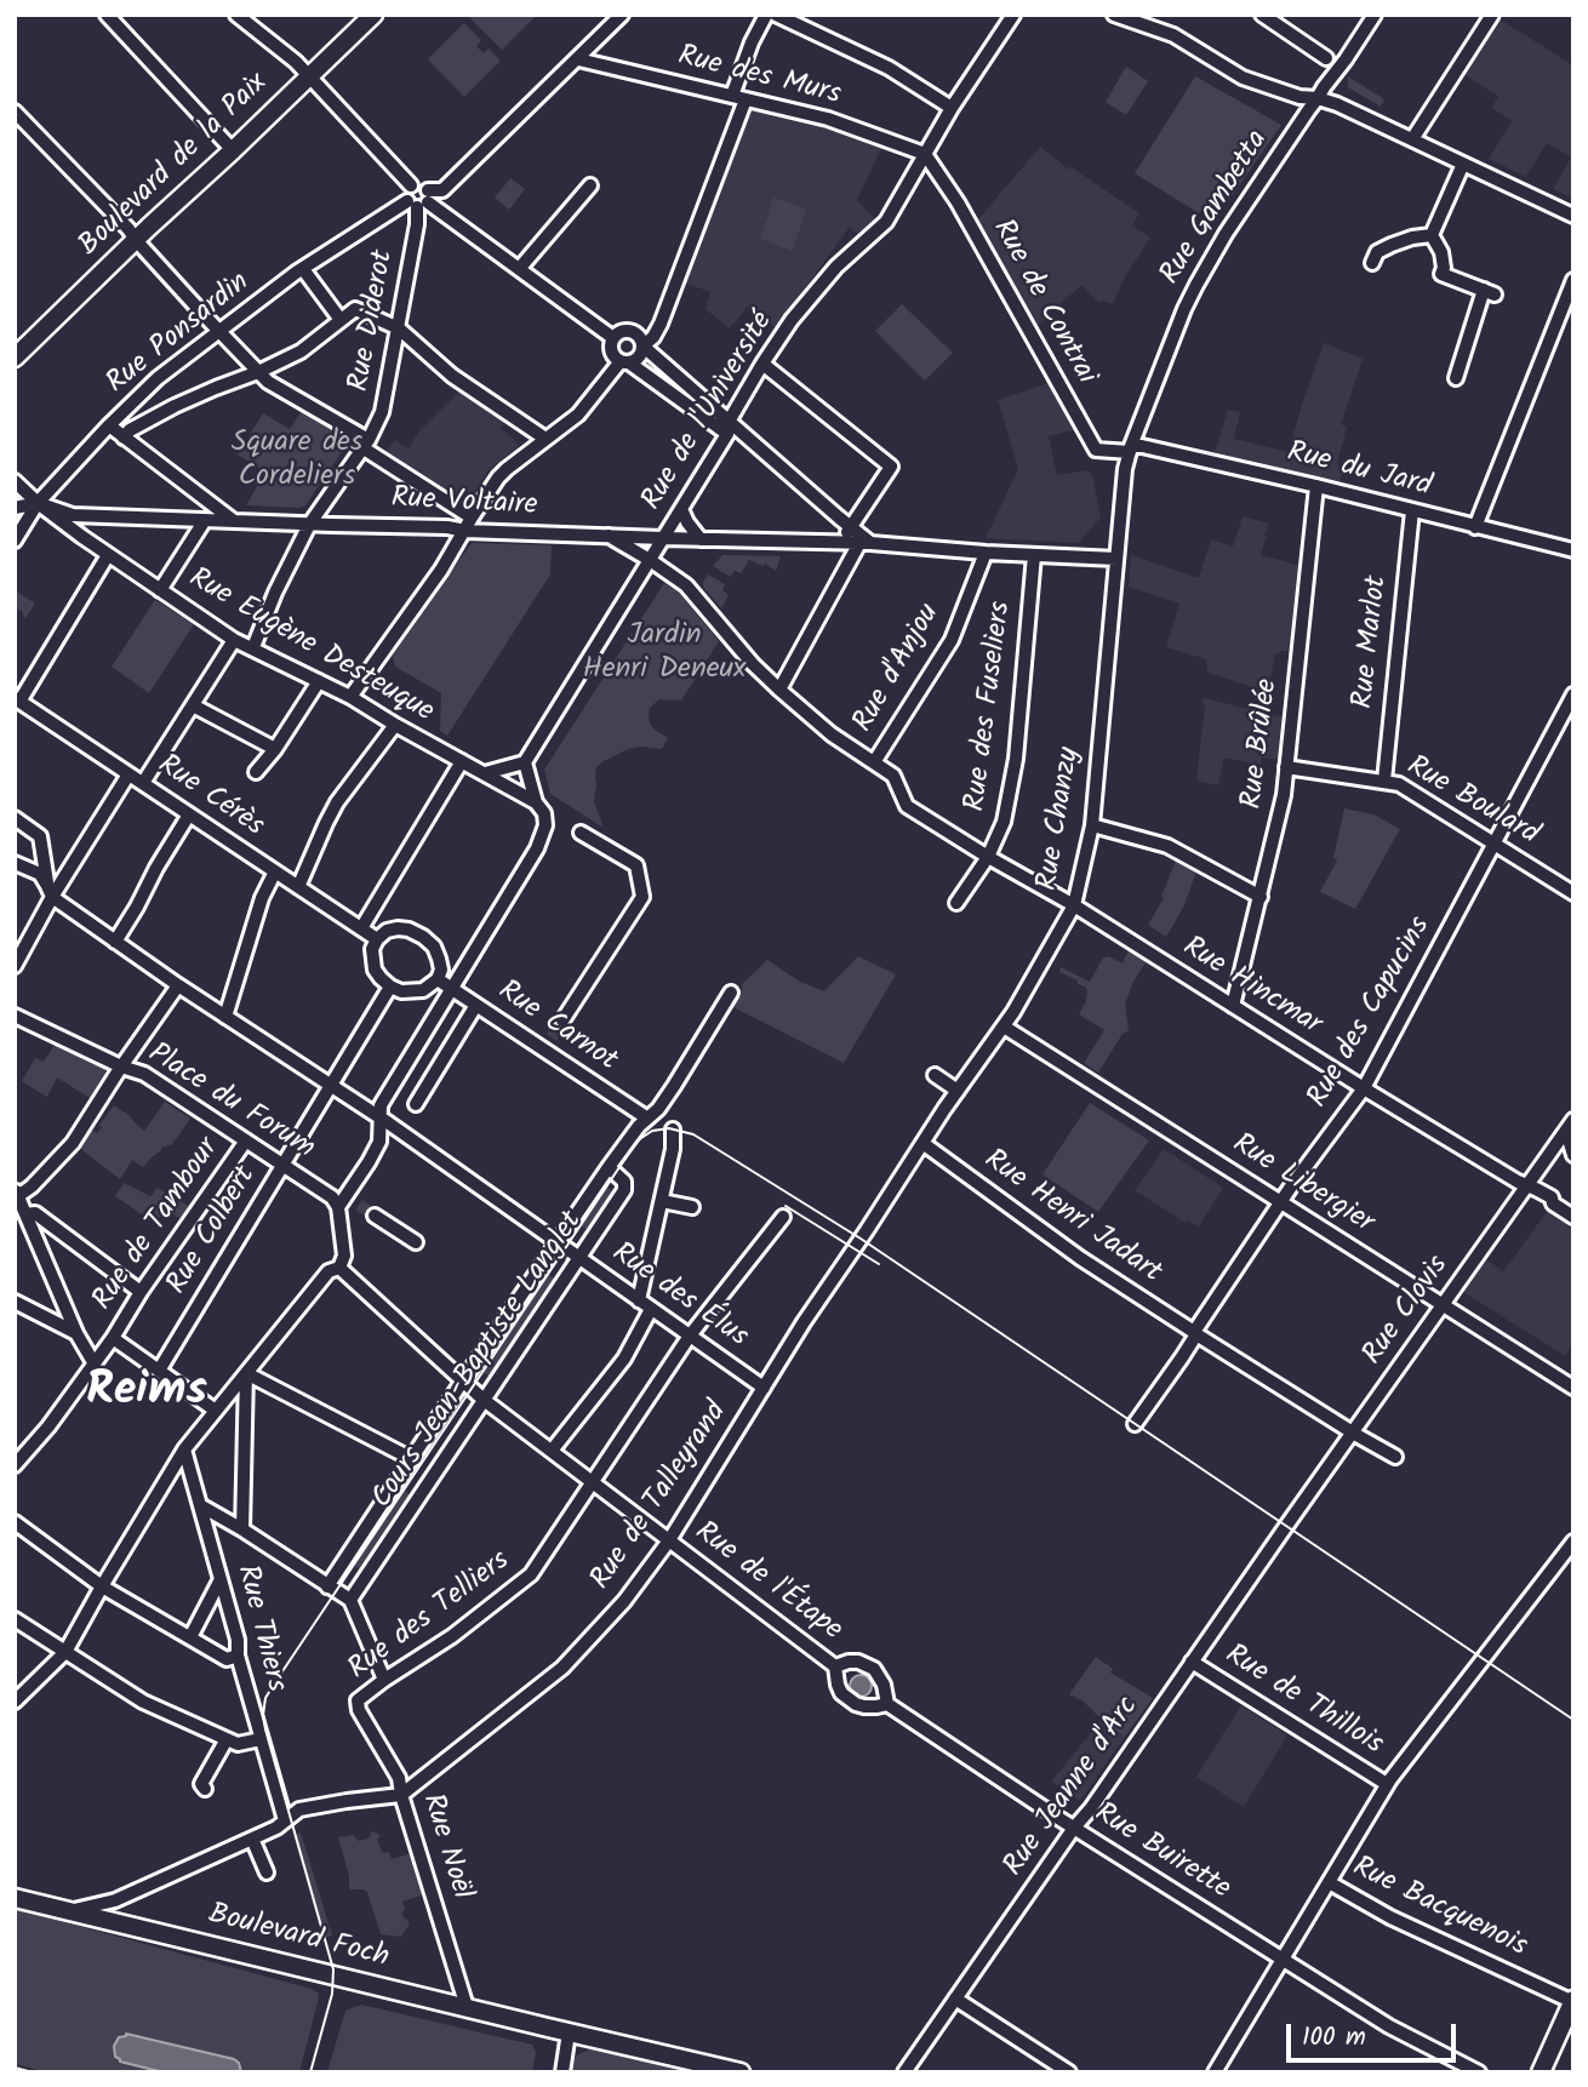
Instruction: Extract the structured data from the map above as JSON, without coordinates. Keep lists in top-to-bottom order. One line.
{"streets":{"main road":["Boulevard de la Paix","Boulevard Foch"],"street":["Rue des Murs","Rue Gambetta","Rue de Contrai","Rue Diderot","Rue Ponsardin","Rue de l'Université","Rue du Jard","Rue Voltaire","Rue Marlot","Rue Eugène Desteuque","Rue d'Anjou","Rue des Fuseliers","Rue Brûlée","Rue Cérès","Rue Boulard","Rue Chanzy","Rue Hincmar","Rue des Capucins","Rue Carnot","Place du Forum","Rue Libergier","Rue Henri Jadart","Rue de Tambour","Rue Colbert","Rue des Élus","Rue Clovis","Cours Jean-Baptiste Langlet","Rue de Talleyrand","Rue de l'Étape","Rue des Telliers","Rue Thiers","Rue de Thillois","Rue Jeanne d'Arc","Rue Noël","Rue Buirette","Rue Bacquenois"]},"crossings":[["Rue des Murs","Rue de Contrai"],["Rue des Murs","Rue Ponsardin"],["Rue des Murs","Rue de l'Université"],["Rue Gambetta","Rue de Contrai"],["Rue Gambetta","Rue du Jard"],["Rue Gambetta","Rue Chanzy"],["Rue de Contrai","Rue de l'Université"],["Rue de Contrai","Rue du Jard"],["Rue de Contrai","Rue Chanzy"],["Rue Diderot","Rue Ponsardin"],["Rue Diderot","Rue Voltaire"],["Rue Diderot","Rue Eugène Desteuque"],["Rue Ponsardin","Rue Voltaire"],["Rue Ponsardin","Rue Eugène Desteuque"],["Rue de l'Université","Rue Voltaire"],["Rue du Jard","Rue Marlot"],["Rue du Jard","Rue Brûlée"],["Rue du Jard","Rue Chanzy"],["Rue Voltaire","Rue Eugène Desteuque"],["Rue Voltaire","Rue d'Anjou"],["Rue Voltaire","Rue des Fuseliers"],["Rue Voltaire","Rue Chanzy"],["Rue Voltaire","Rue Hincmar"],["Rue Marlot","Rue Boulard"],["Rue des Fuseliers","Rue Hincmar"],["Rue Brûlée","Rue Boulard"],["Rue Brûlée","Rue Hincmar"],["Rue Cérès","Rue Carnot"],["Rue Cérès","Rue Colbert"],["Rue Boulard","Rue des Capucins"],["Rue Chanzy","Rue Hincmar"],["Rue Chanzy","Rue Libergier"],["Rue Chanzy","Rue Henri Jadart"],["Rue Chanzy","Rue de Talleyrand"],["Rue Hincmar","Rue des Capucins"],["Rue Hincmar","Rue Clovis"],["Rue des Capucins","Rue Libergier"],["Rue des Capucins","Rue Henri Jadart"],["Rue Carnot","Rue Colbert"],["Rue Carnot","Cours Jean-Baptiste Langlet"],["Place du Forum","Rue de Tambour"],["Place du Forum","Rue Colbert"],["Rue Libergier","Rue Clovis"],["Rue Henri Jadart","Rue Clovis"],["Rue des Élus","Cours Jean-Baptiste Langlet"],["Rue des Élus","Rue de Talleyrand"],["Rue des Élus","Rue des Telliers"],["Rue Clovis","Rue Jeanne d'Arc"],["Cours Jean-Baptiste Langlet","Rue de l'Étape"],["Rue de Talleyrand","Rue de l'Étape"],["Rue de Talleyrand","Rue Noël"],["Rue de l'Étape","Rue des Telliers"],["Rue de l'Étape","Rue Buirette"],["Rue des Telliers","Rue Noël"],["Rue de Thillois","Rue Jeanne d'Arc"],["Rue Jeanne d'Arc","Rue Buirette"],["Rue Noël","Boulevard Foch"]],"districts":["Reims"],"parks":["Square des Cordeliers","Jardin Henri Deneux"],"scale_bar":"100 m"}
